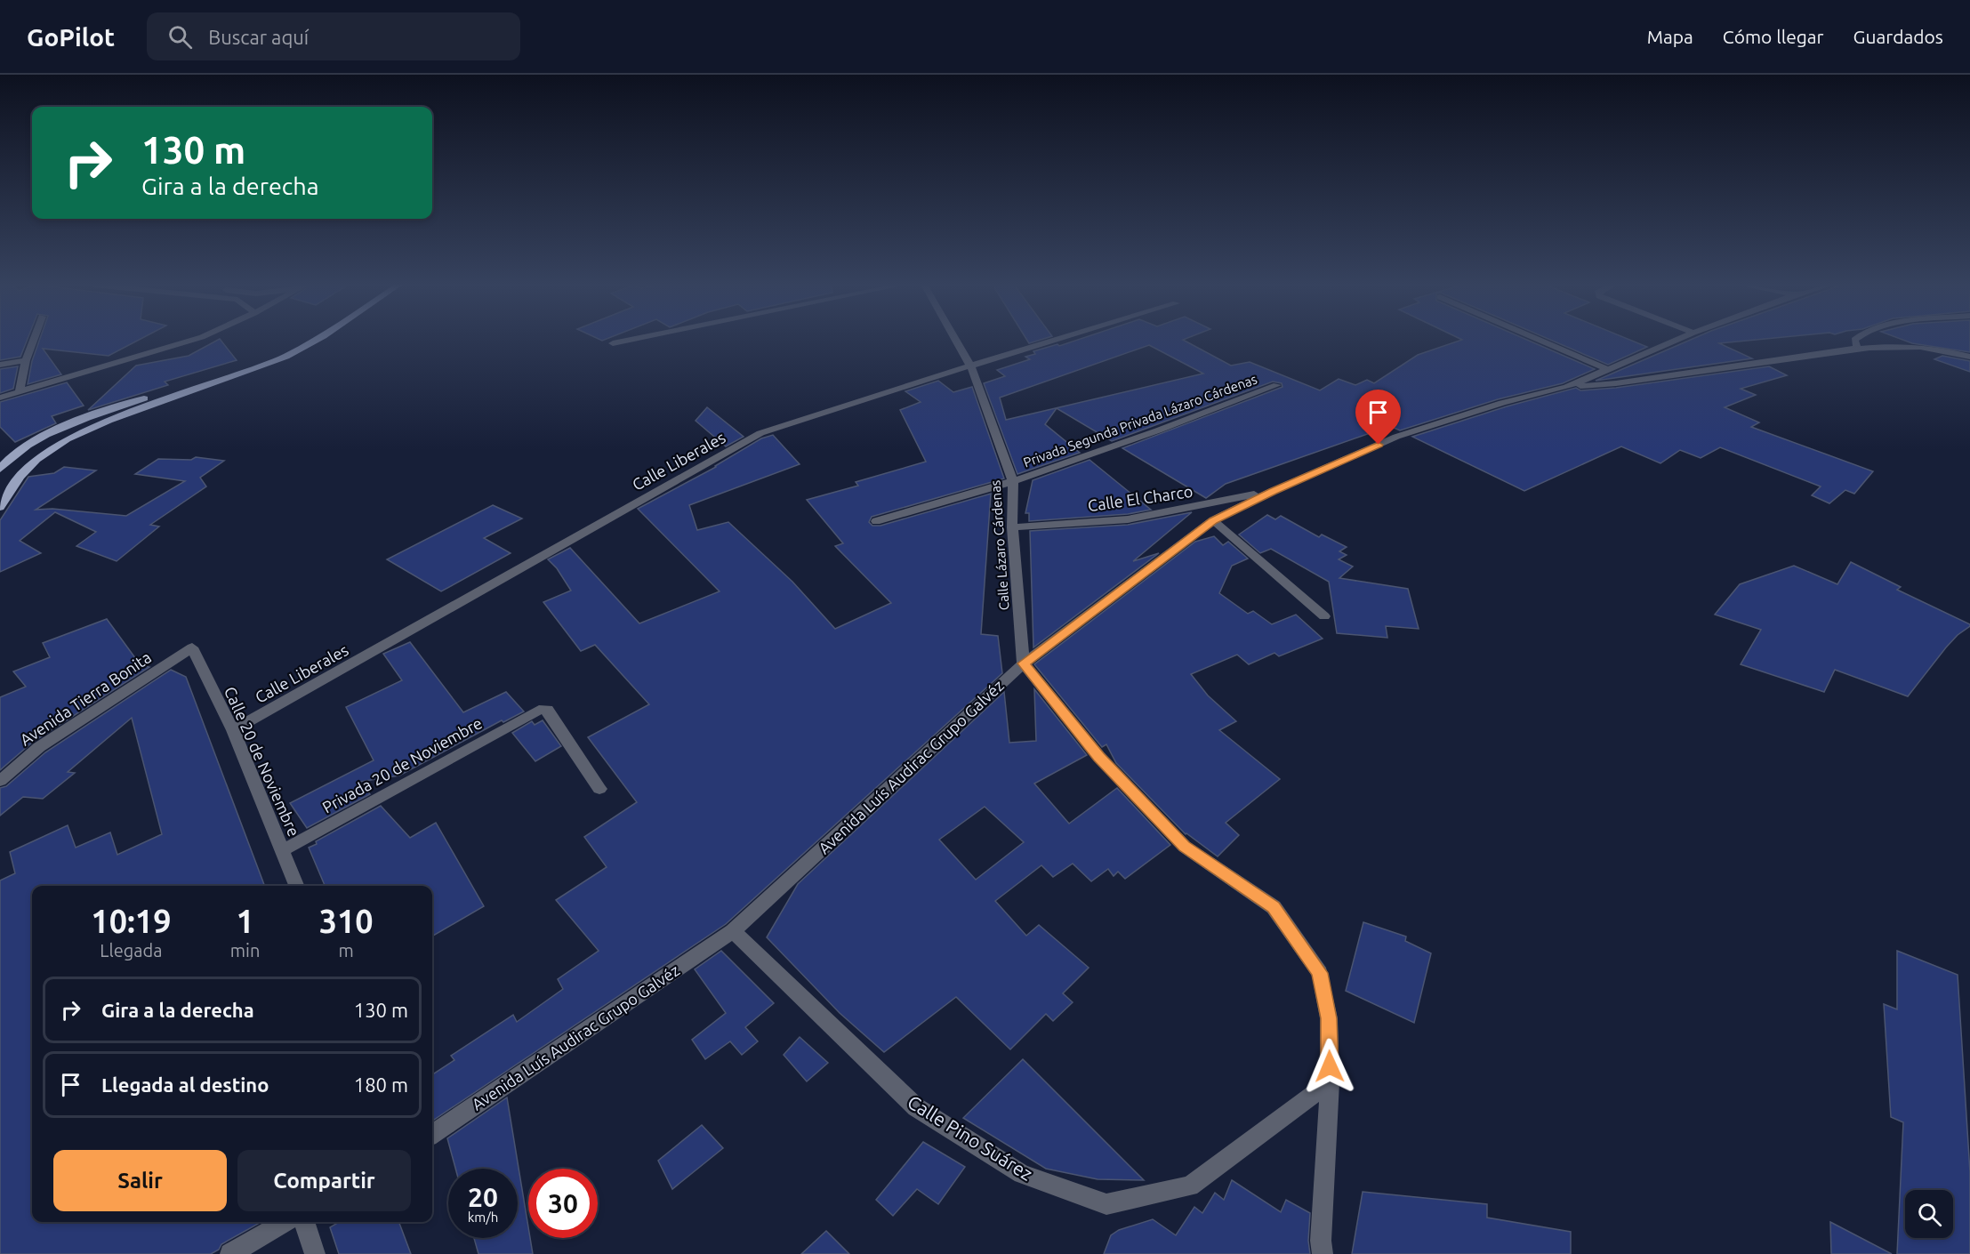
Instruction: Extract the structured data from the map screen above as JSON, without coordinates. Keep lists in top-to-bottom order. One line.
{"streets":{"street":["Privada Segunda Privada Lázaro Cárdenas","Calle Liberales","Calle El Charco","Calle Lázaro Cárdenas","Avenida Tierra Bonita","Calle 20 de Noviembre","Privada 20 de Noviembre","Avenida Luís Audirac Grupo Galvéz","Calle Pino Suárez"]},"crossings":[["Privada Segunda Privada Lázaro Cárdenas","Calle Lázaro Cárdenas"],["Calle Liberales","Calle Lázaro Cárdenas"],["Calle Liberales","Calle 20 de Noviembre"],["Calle El Charco","Calle Lázaro Cárdenas"],["Calle El Charco","Avenida Luís Audirac Grupo Galvéz"],["Calle Lázaro Cárdenas","Avenida Luís Audirac Grupo Galvéz"],["Avenida Tierra Bonita","Calle 20 de Noviembre"],["Calle 20 de Noviembre","Privada 20 de Noviembre"],["Avenida Luís Audirac Grupo Galvéz","Calle Pino Suárez"]],"page":{"header":"GoPilot","search":"Buscar aquí","nav":["Mapa","Cómo llegar","Guardados"],"turn":["130 m","Gira a la derecha"],"eta":["10:19","Llegada","1","min","310","m"],"list":[{"name":"Gira a la derecha","value":"130 m"},{"name":"Llegada al destino","value":"180 m"}],"buttons":["Salir","Compartir"],"speed":"20 km/h","limit":"30"}}
